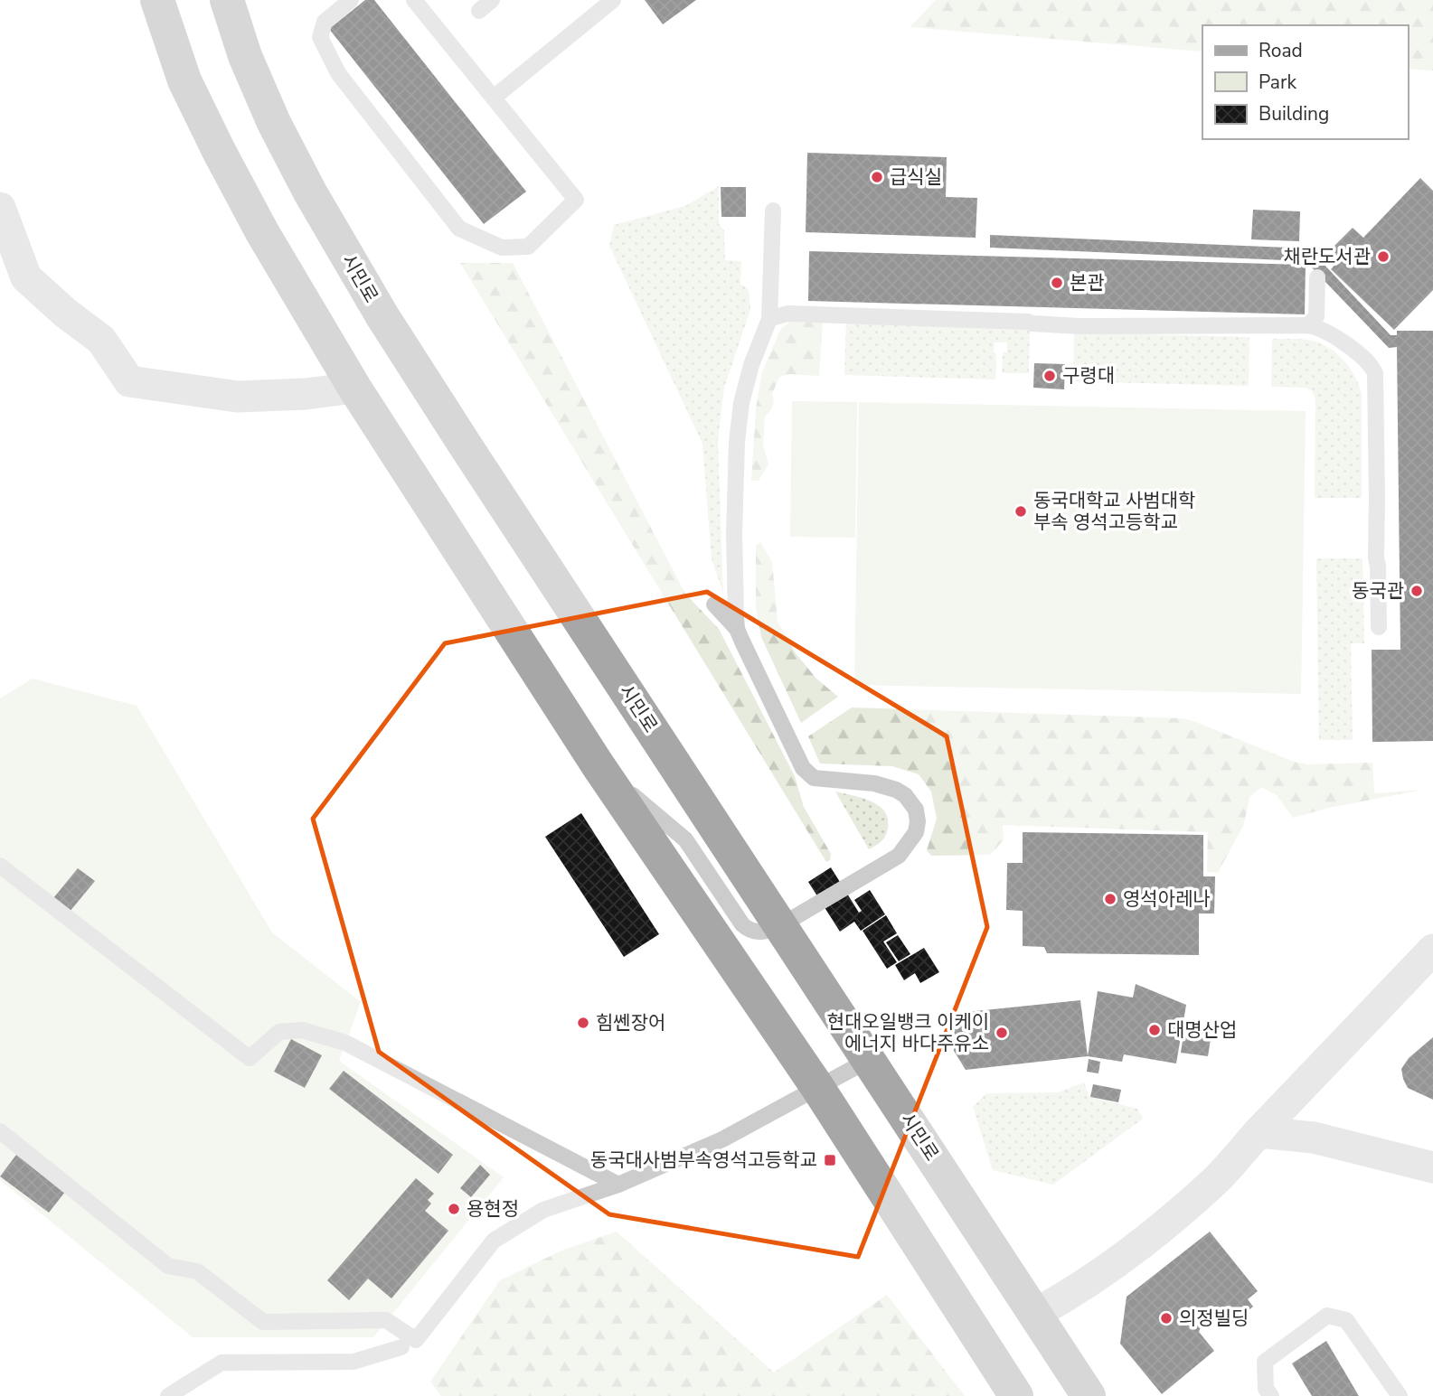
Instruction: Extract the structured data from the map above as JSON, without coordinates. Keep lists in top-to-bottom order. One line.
{"streets":{"main road":["시민로"]},"places":{"other":["급식실","채란도서관","본관","구령대","동국대학교 사범대학 부속 영석고등학교","동국관","영석아레나","힘쎈장어","대명산업","현대오일뱅크 이케이 에너지 바다주유소","용현정","의정빌딩"],"transit":["동국대사범부속영석고등학교"]},"legend":["Road","Park","Building"]}
